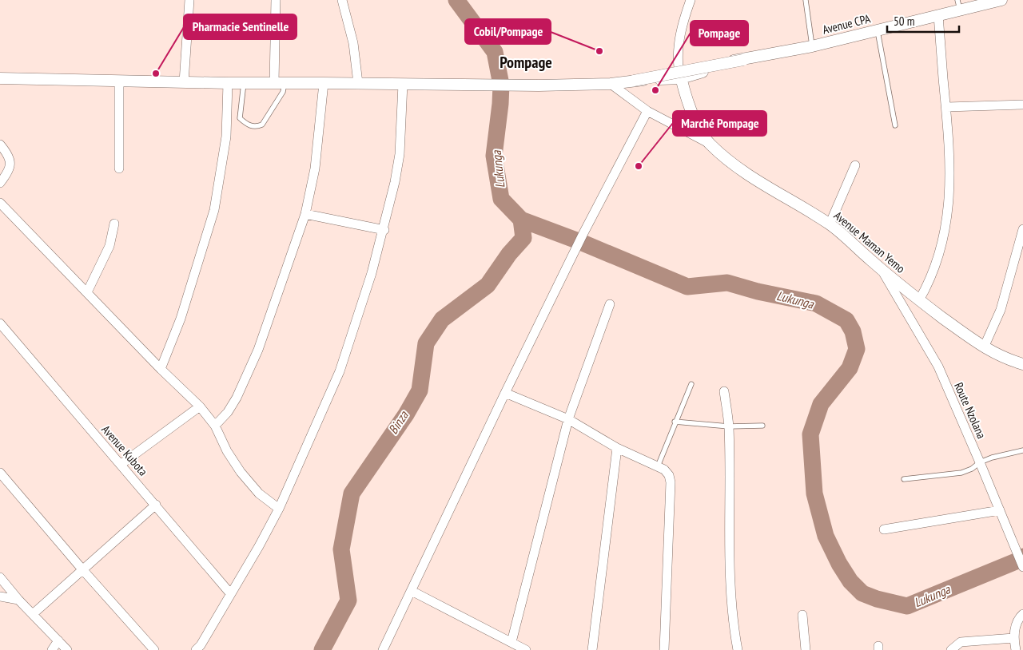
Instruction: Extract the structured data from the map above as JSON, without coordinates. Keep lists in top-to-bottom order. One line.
{"streets":{"street":["Avenue CPA","Avenue Maman Yemo","Route Nzolana","Avenue Kubota"]},"crossings":[["Avenue Maman Yemo","Route Nzolana"]],"districts":["Pompage"],"water":["Lukunga","Binza"],"places":["Cobil/Pompage","Pharmacie Sentinelle","Pompage","Marché Pompage"],"scale_bar":"50 m"}
